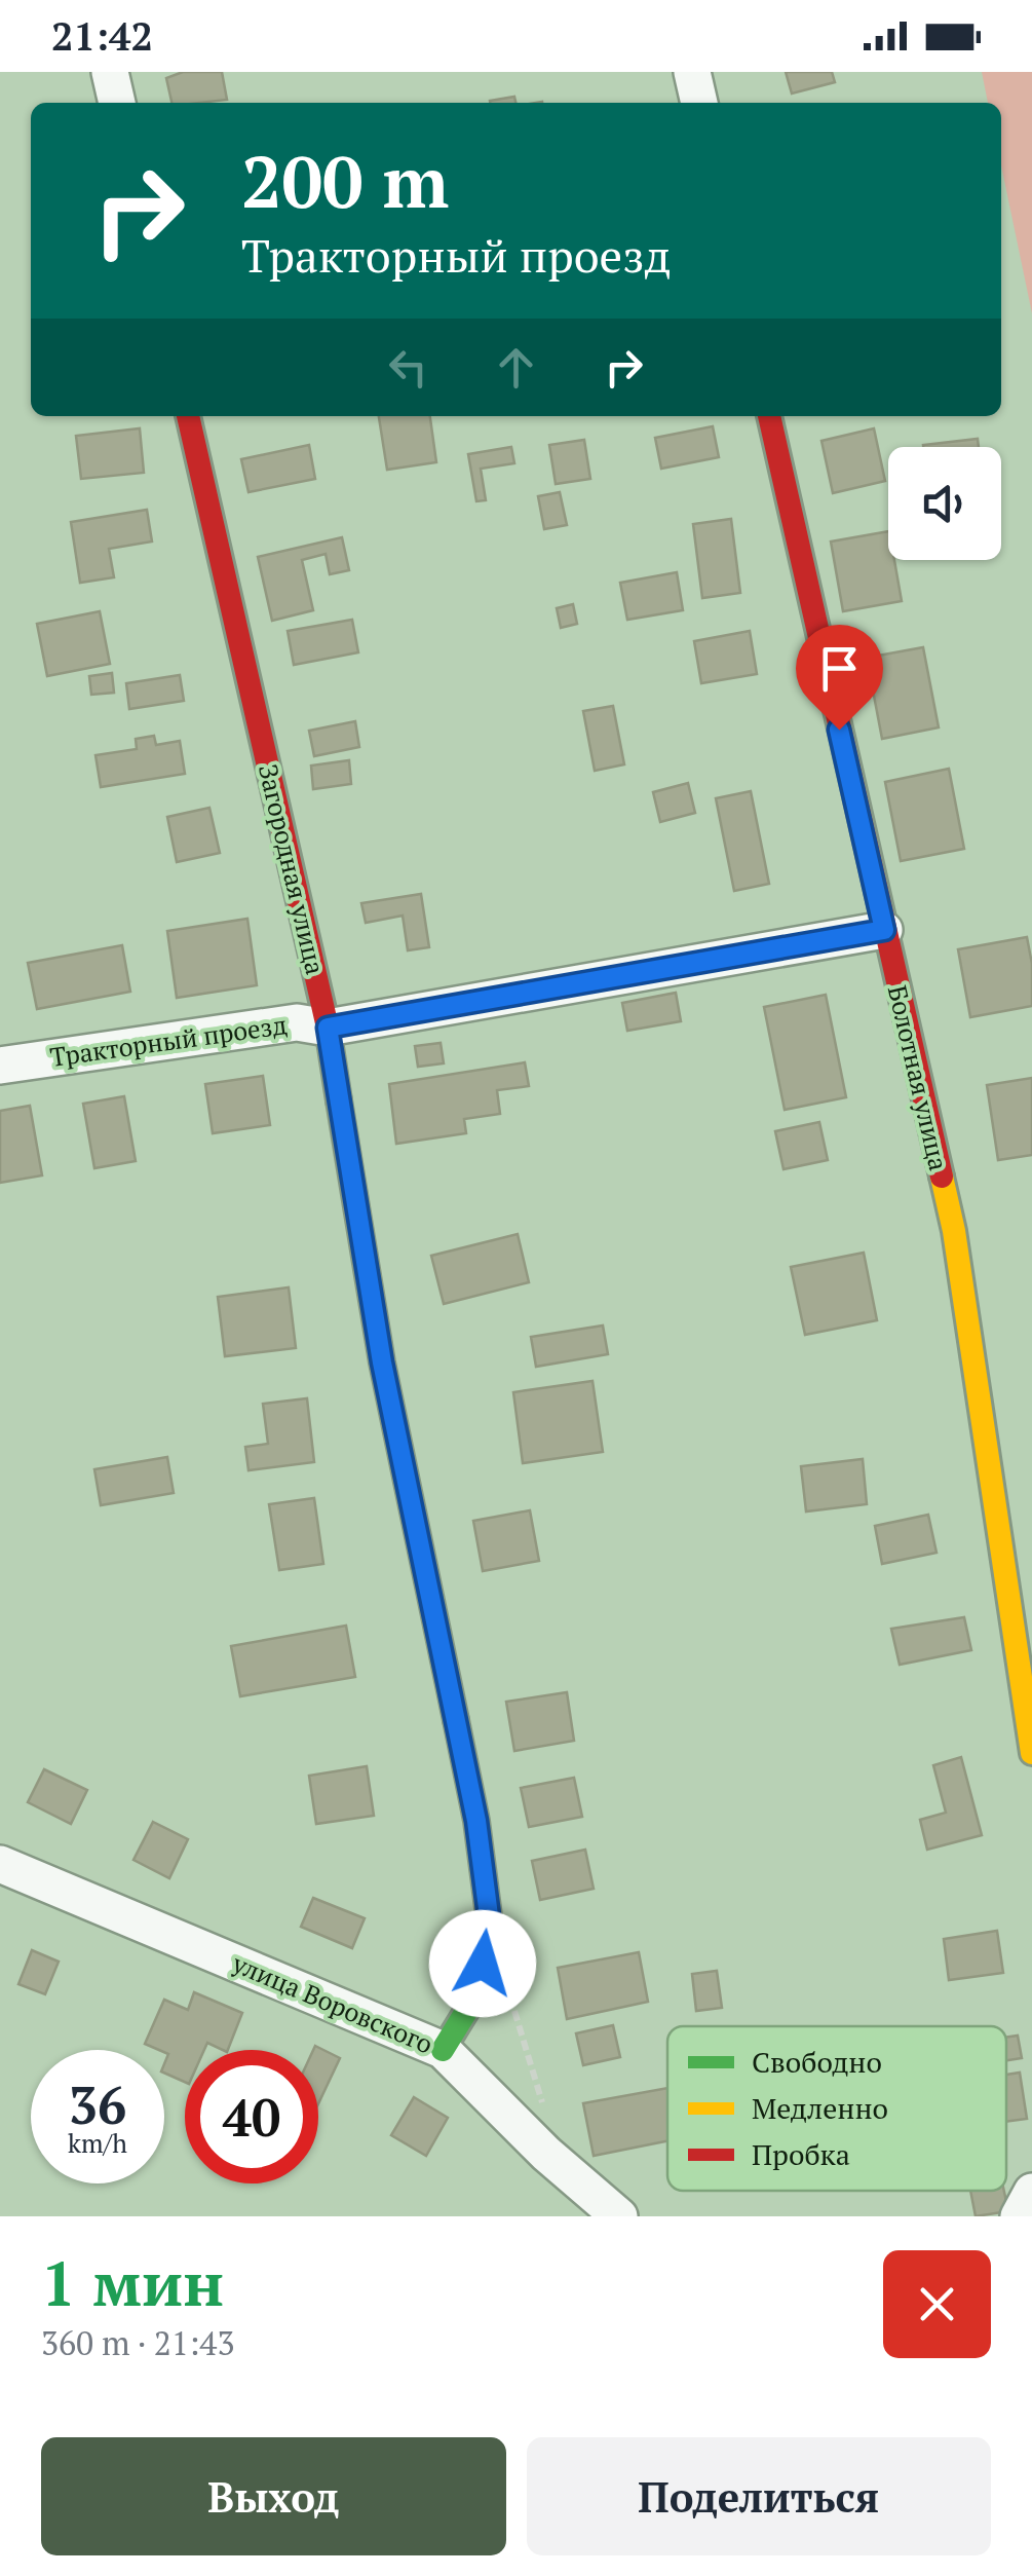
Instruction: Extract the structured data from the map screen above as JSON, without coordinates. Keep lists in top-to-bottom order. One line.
{"streets":{"street":["Загородная улица","Тракторный проезд","Болотная улица","улица Воровского"]},"crossings":[["Загородная улица","Тракторный проезд"],["Загородная улица","улица Воровского"],["Тракторный проезд","Болотная улица"]],"legend":["Свободно","Медленно","Пробка"],"page":{"status":"21:42","turn":["200 m","Тракторный проезд"],"speed":"36 km/h","limit":"40","heading":["1 мин","360 m · 21:43"],"buttons":["Выход","Поделиться"]}}
